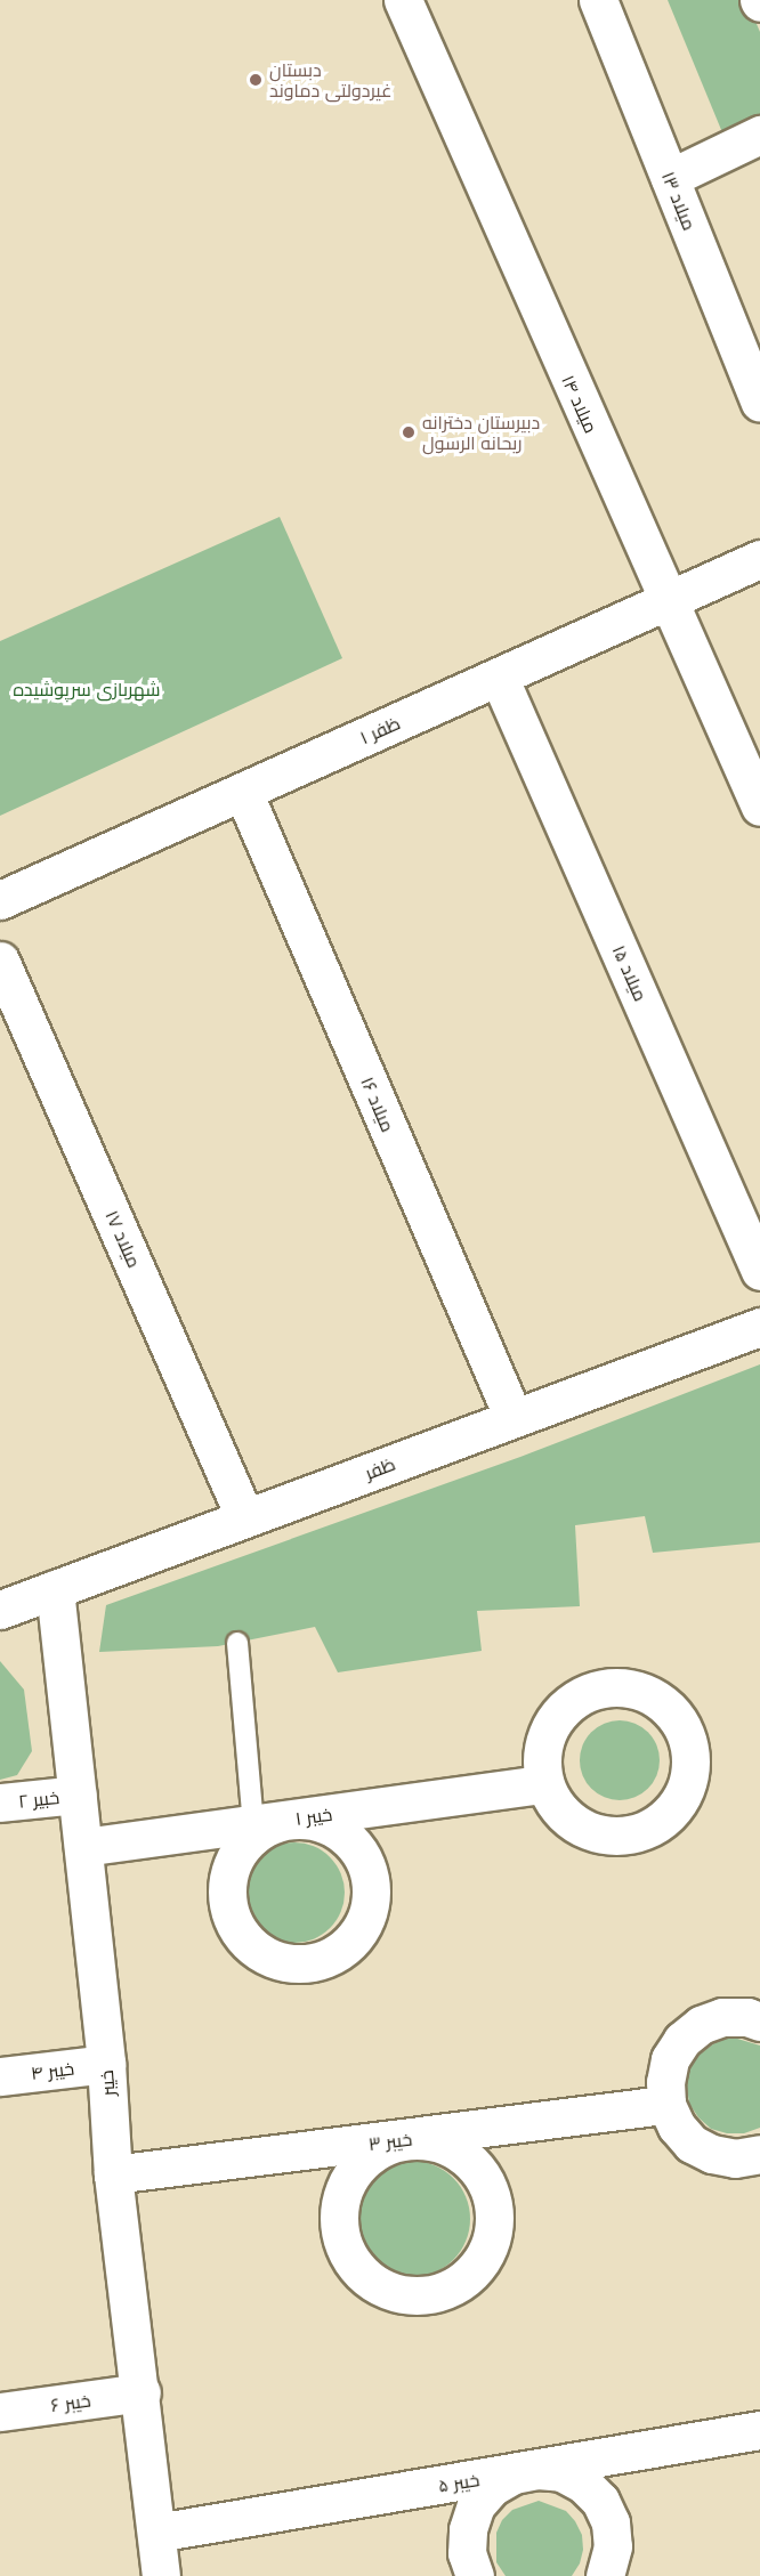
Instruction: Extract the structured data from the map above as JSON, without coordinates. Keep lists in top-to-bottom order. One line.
{"streets":{"street":["میلاد ۱۳","میلاد ۱۴","ظفر ۱","میلاد ۱۵","میلاد ۱۶","میلاد ۱۷","ظفر","خبیر ۲","خیبر ۱","خیبر ۴","خیبر","خیبر ۳","خیبر ۶","خیبر ۵"]},"crossings":[["میلاد ۱۴","ظفر ۱"],["ظفر ۱","میلاد ۱۵"],["ظفر ۱","میلاد ۱۶"],["میلاد ۱۶","ظفر"],["میلاد ۱۷","ظفر"],["ظفر","خیبر"],["خبیر ۲","خیبر"],["خیبر ۱","خیبر"],["خیبر ۴","خیبر"],["خیبر","خیبر ۳"],["خیبر","خیبر ۶"],["خیبر","خیبر ۵"]],"parks":["شهربازی سرپوشیده"],"places":["دبستان غیردولتی دماوند","دبیرستان دخترانه ریحانه الرسول"]}
